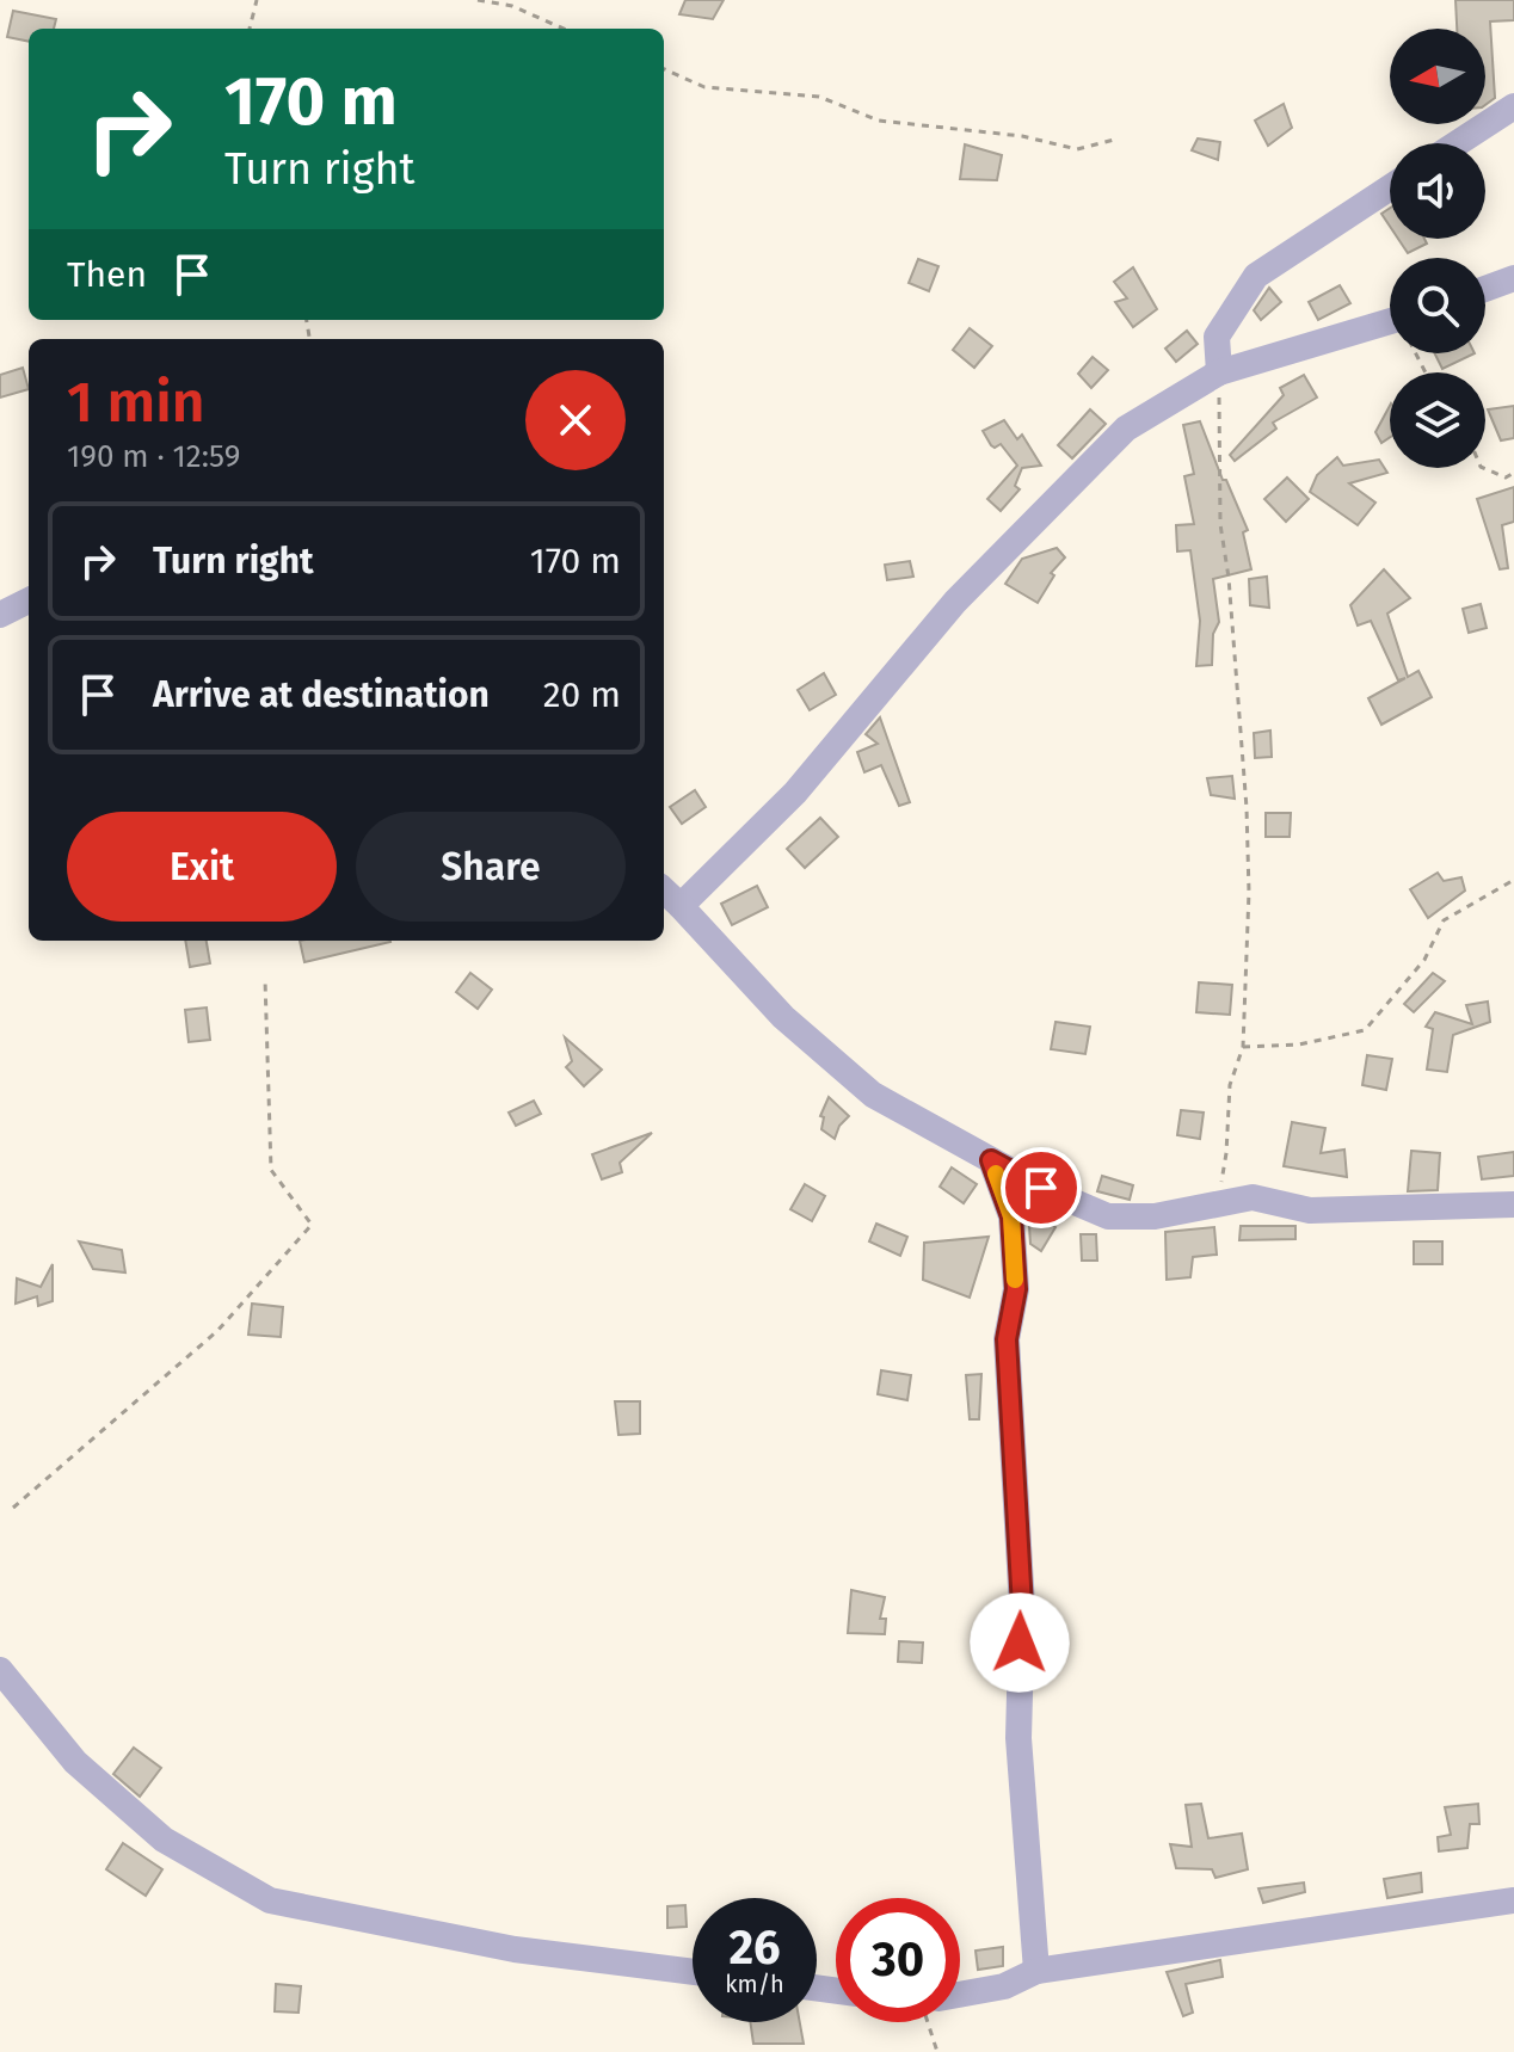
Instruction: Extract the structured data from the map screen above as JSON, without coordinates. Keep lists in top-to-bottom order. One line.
{"north":"left","page":{"turn":["170 m","Turn right"],"then":"Then","heading":["1 min","190 m · 12:59"],"list":[{"name":"Turn right","value":"170 m"},{"name":"Arrive at destination","value":"20 m"}],"buttons":["Exit","Share"],"speed":"26 km/h","limit":"30"}}
